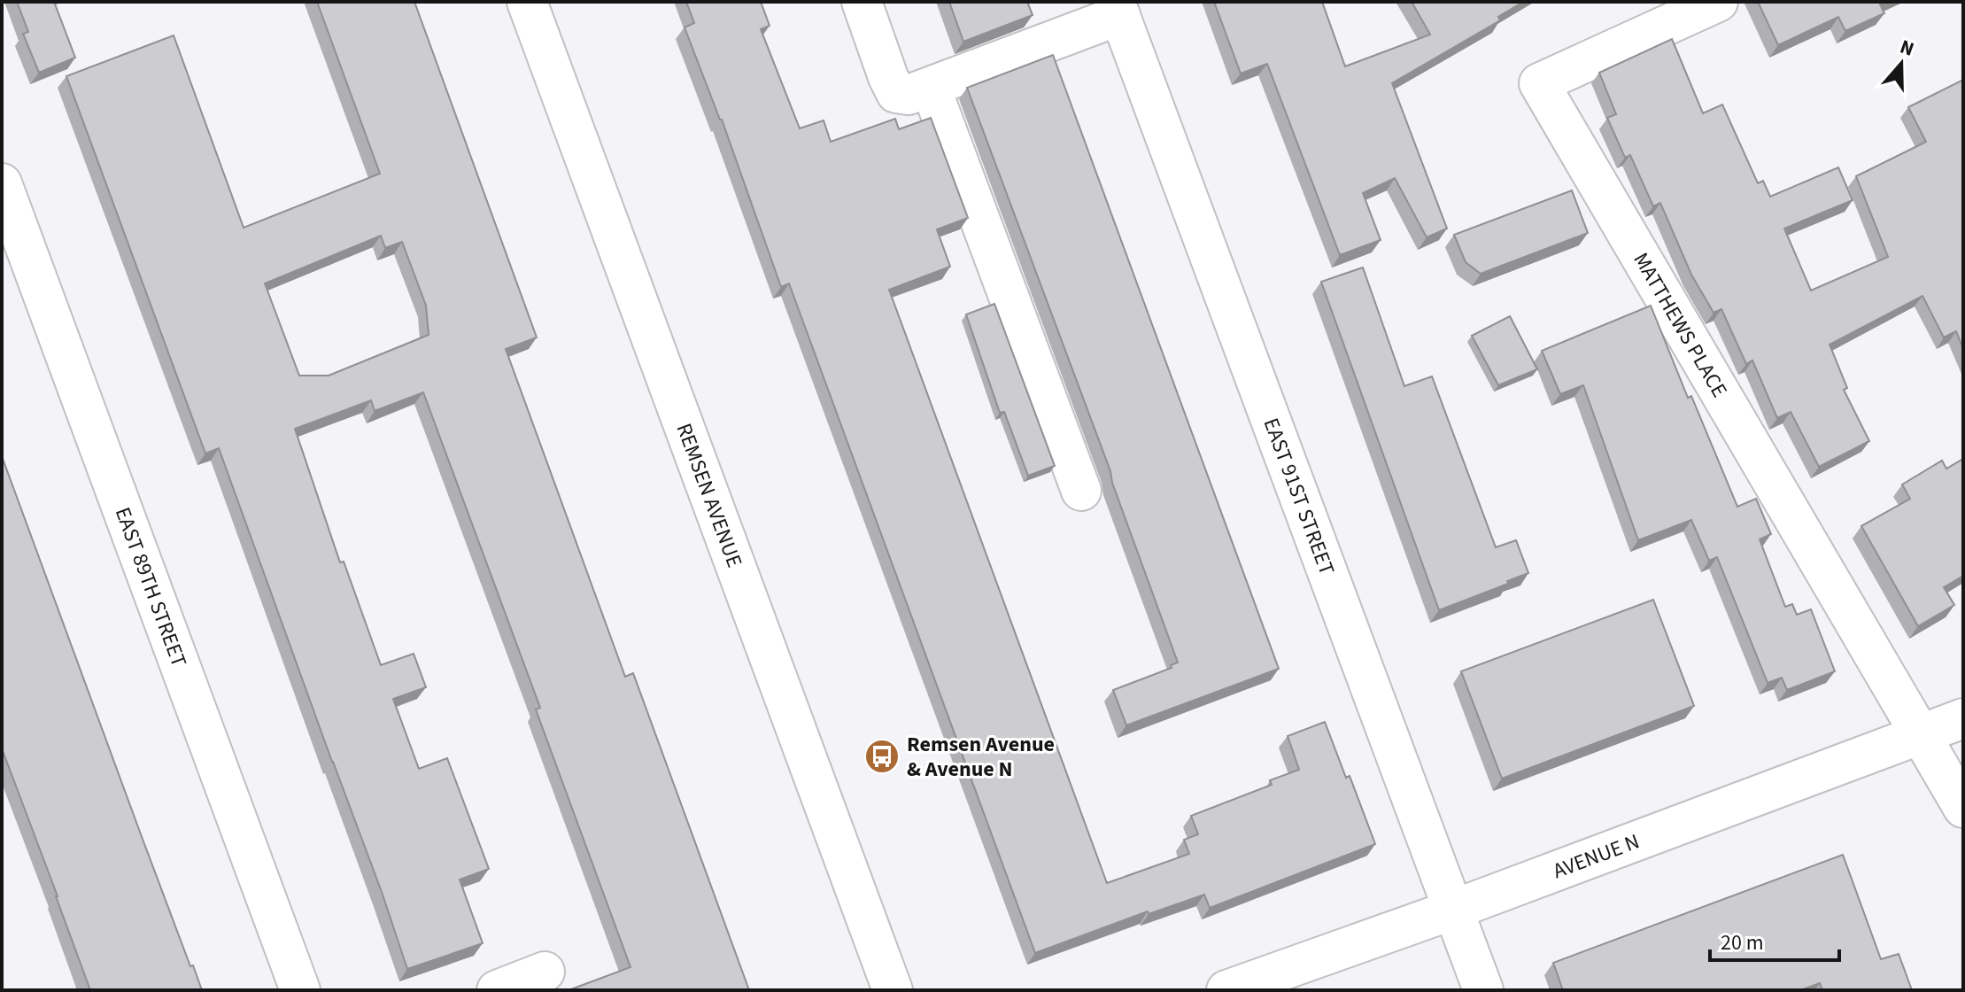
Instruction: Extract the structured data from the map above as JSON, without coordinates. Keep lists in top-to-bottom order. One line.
{"streets":{"street":["MATTHEWS PLACE","REMSEN AVENUE","EAST 91ST STREET","EAST 89TH STREET","AVENUE N"]},"crossings":[["MATTHEWS PLACE","AVENUE N"],["EAST 91ST STREET","AVENUE N"]],"places":{"bus stop":["Remsen Avenue & Avenue N"]},"scale_bar":"20 m","north":"top"}
